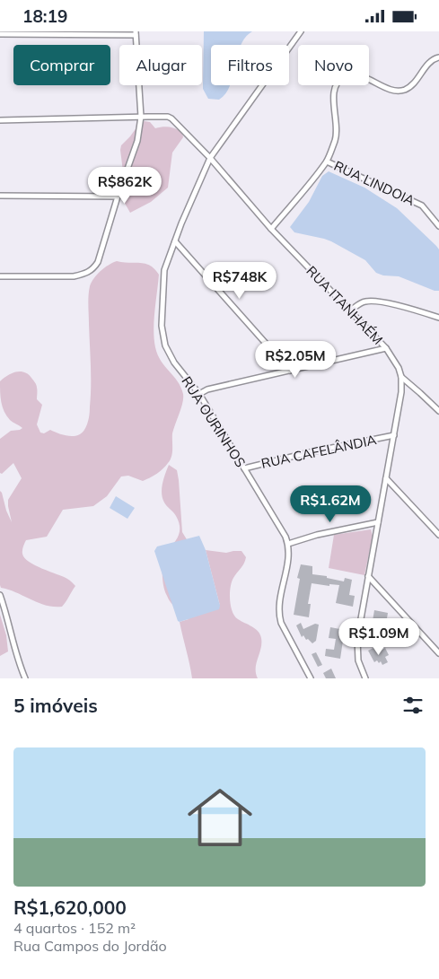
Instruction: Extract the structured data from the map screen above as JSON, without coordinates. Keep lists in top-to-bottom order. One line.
{"streets":{"street":["RUA LINDOIA","RUA ITANHAÉM","RUA OURINHOS","RUA CAFELÂNDIA"]},"crossings":[["RUA ITANHAÉM","RUA OURINHOS"],["RUA ITANHAÉM","RUA CAFELÂNDIA"],["RUA OURINHOS","RUA CAFELÂNDIA"]],"page":{"status":"18:19","chip":["Comprar","Alugar","Filtros","Novo"],"price":["R$862K","R$748K","R$2.05M","R$1.62M","R$1.09M"],"heading":"5 imóveis","list":[{"name":"R$1,620,000","note":"4 quartos · 152 m² · Rua Campos do Jordão"}]}}
